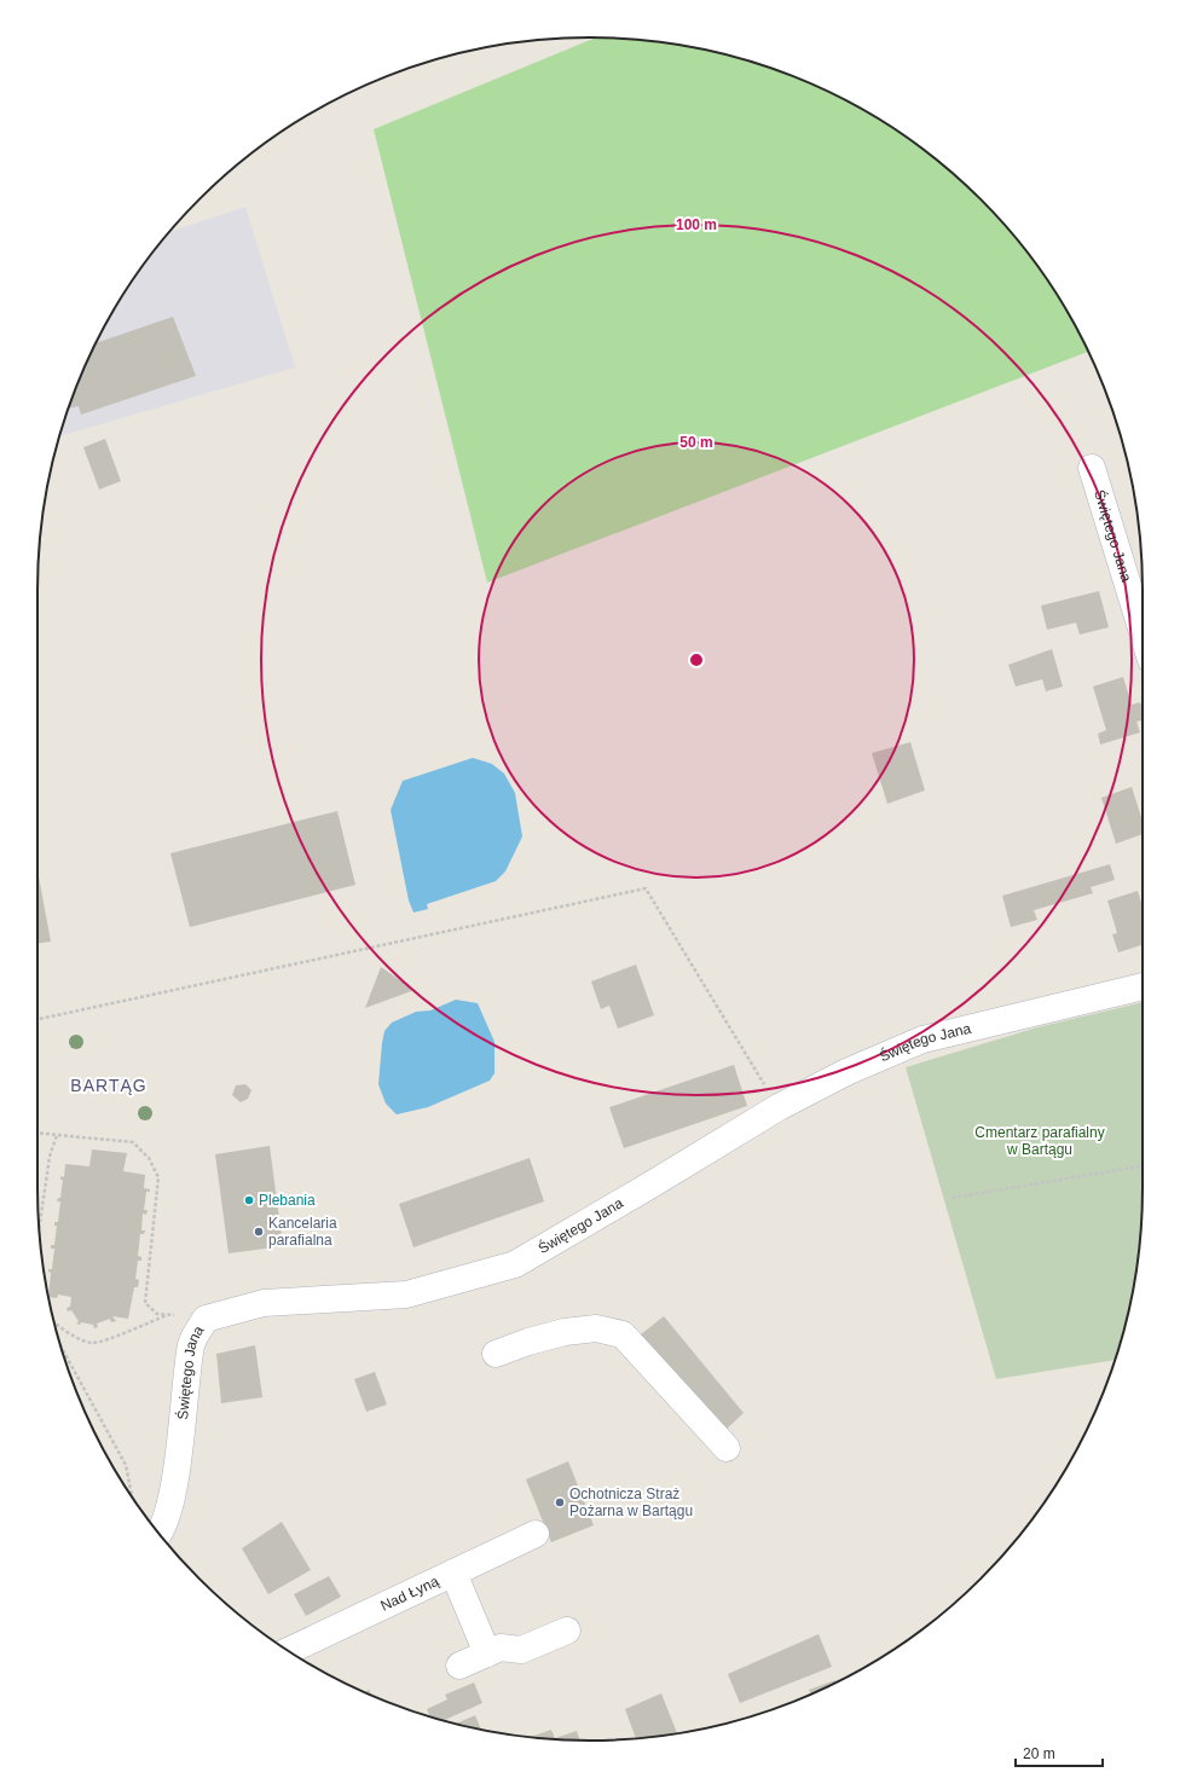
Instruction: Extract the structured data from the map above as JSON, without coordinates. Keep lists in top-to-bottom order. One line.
{"streets":{"street":["Świętego Jana","Nad Łyną"]},"districts":["BARTĄG"],"parks":["Cmentarz parafialny w Bartągu"],"places":["Plebania","Kancelaria parafialna","Ochotnicza Straż Pożarna w Bartągu"],"scale_bar":"20 m","rings":["100 m","50 m"]}
